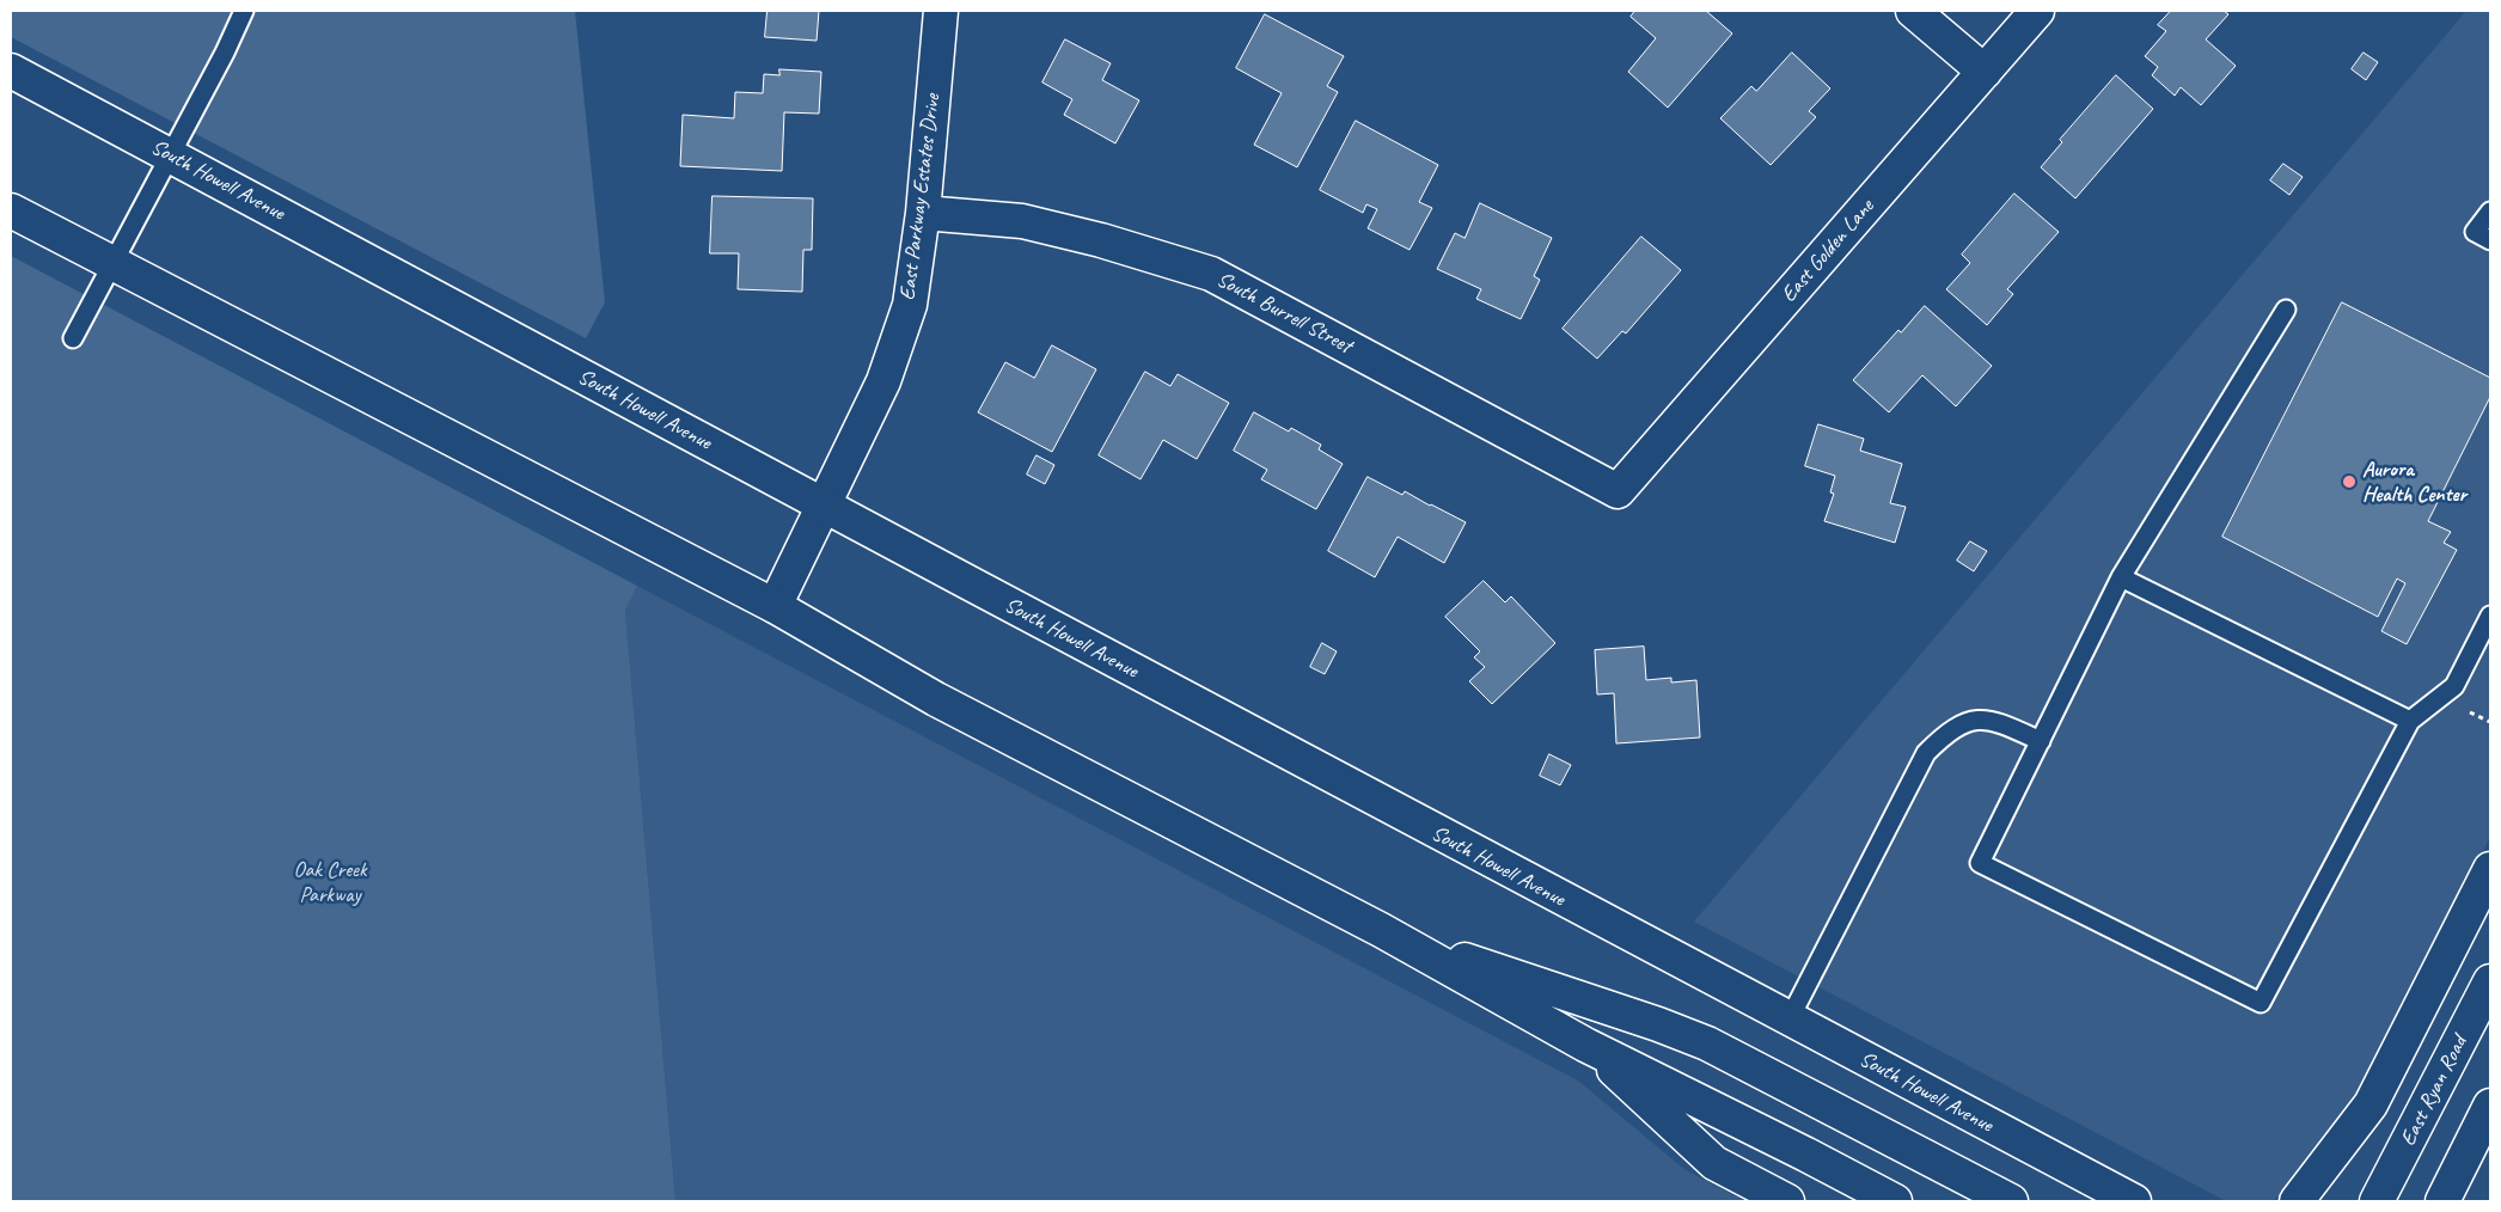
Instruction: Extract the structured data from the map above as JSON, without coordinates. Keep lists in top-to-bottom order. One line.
{"streets":{"main road":["South Howell Avenue","East Parkway Estates Drive","East Golden Lane","South Burrell Street","East Ryan Road"]},"crossings":[["South Howell Avenue","East Parkway Estates Drive"],["East Parkway Estates Drive","South Burrell Street"],["East Golden Lane","South Burrell Street"]],"parks":["Oak Creek Parkway"],"places":["Aurora Health Center"]}
